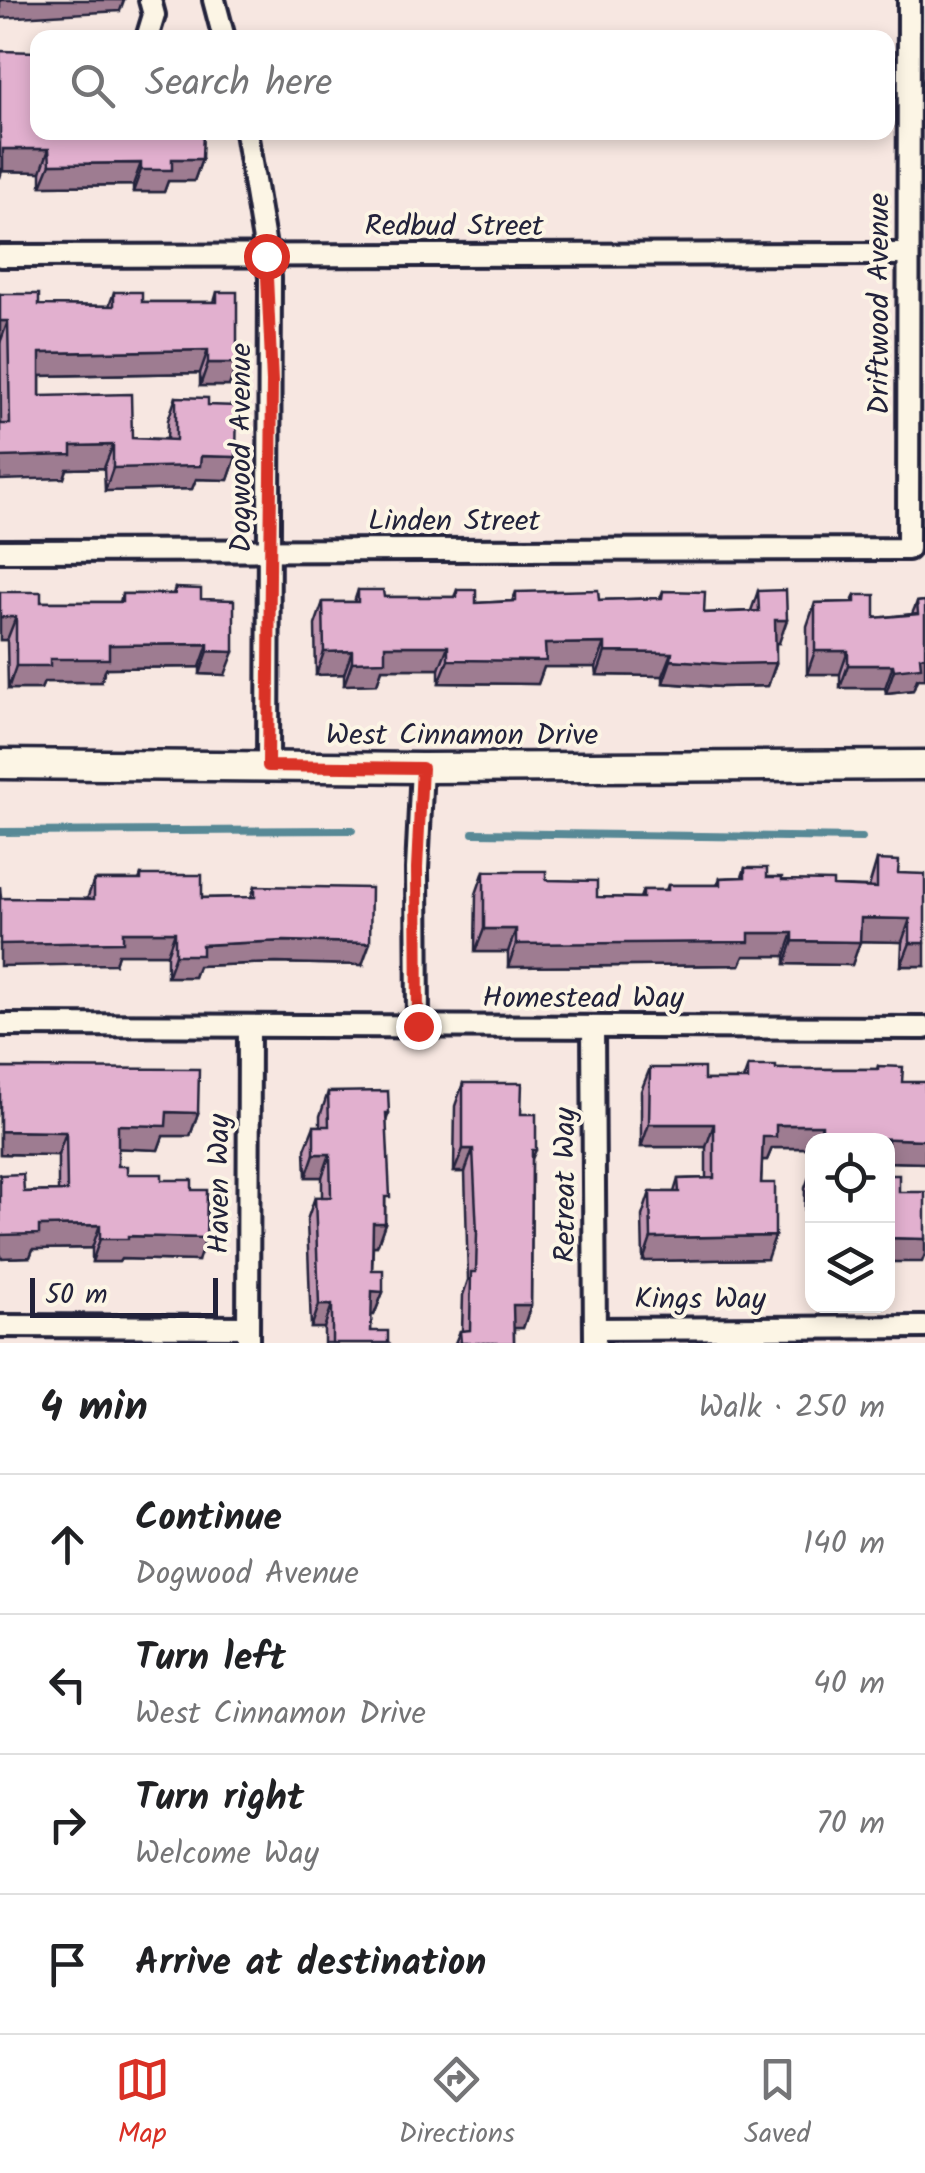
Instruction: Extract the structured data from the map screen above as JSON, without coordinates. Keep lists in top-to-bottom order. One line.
{"streets":{"main road":["West Cinnamon Drive"],"street":["Redbud Street","Driftwood Avenue","Dogwood Avenue","Linden Street","Homestead Way","Haven Way","Retreat Way","Kings Way"]},"crossings":[["Redbud Street","Driftwood Avenue"],["Redbud Street","Dogwood Avenue"],["Driftwood Avenue","Linden Street"],["Dogwood Avenue","Linden Street"],["Dogwood Avenue","West Cinnamon Drive"],["Homestead Way","Haven Way"],["Homestead Way","Retreat Way"],["Retreat Way","Kings Way"]],"scale_bar":"50 m","page":{"search":"Search here","scale":"50 m","heading":["4 min","Walk · 250 m"],"list":[["Continue","Dogwood Avenue","140 m"],["Turn left","West Cinnamon Drive","40 m"],["Turn right","Welcome Way","70 m"],"Arrive at destination"],"nav":["Map","Directions","Saved"]}}
